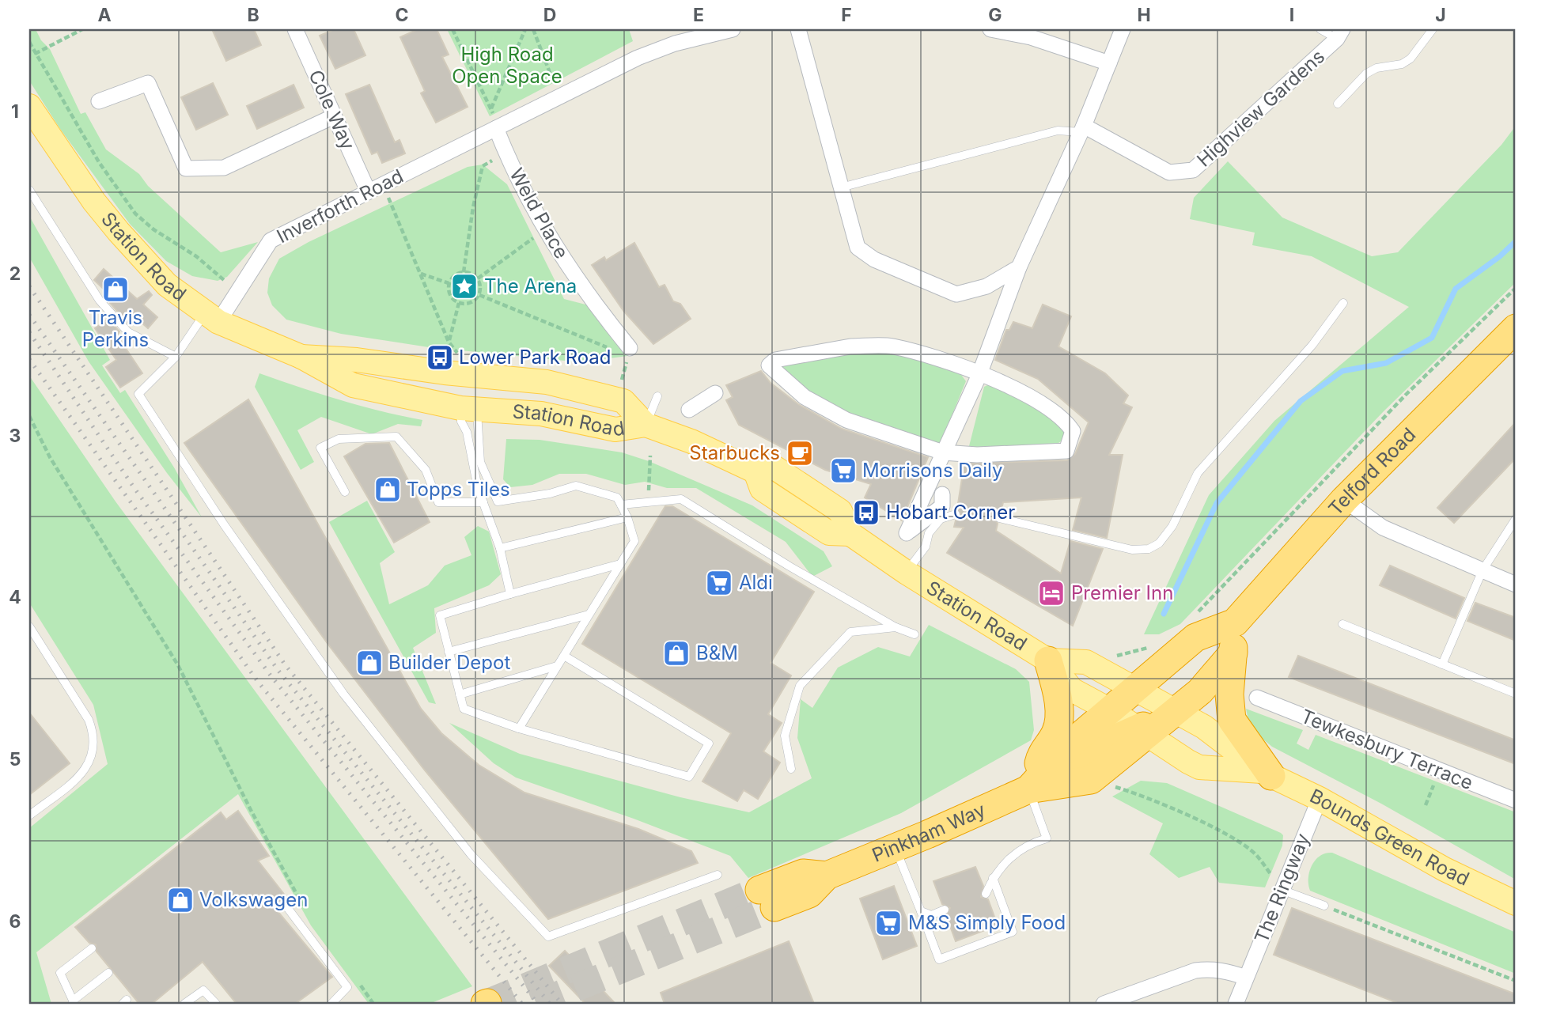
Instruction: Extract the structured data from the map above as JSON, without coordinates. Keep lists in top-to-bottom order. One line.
{"streets":{"highway":["Telford Road","Pinkham Way"],"main road":["Station Road","Bounds Green Road"],"street":["Highview Gardens","Cole Way","Inverforth Road","Weld Place","Tewkesbury Terrace","The Ringway"]},"crossings":[["Cole Way","Inverforth Road"],["Inverforth Road","Weld Place"],["Inverforth Road","Station Road"],["Station Road","Telford Road"],["Station Road","Pinkham Way"],["Station Road","Bounds Green Road"],["Telford Road","Pinkham Way"],["Telford Road","Bounds Green Road"],["Pinkham Way","Bounds Green Road"],["Bounds Green Road","The Ringway"]],"parks":["High Road Open Space"],"places":{"place":["The Arena"],"shop":["Travis Perkins","Topps Tiles","B&M","Builder Depot","Volkswagen"],"bus stop":["Lower Park Road","Hobart Corner"],"cafe":["Starbucks"],"supermarket":["Morrisons Daily","Aldi","M&S Simply Food"],"hotel":["Premier Inn"]},"grid":{"columns":["A","B","C","D","E","F","G","H","I","J"],"rows":["1","2","3","4","5","6"]}}
